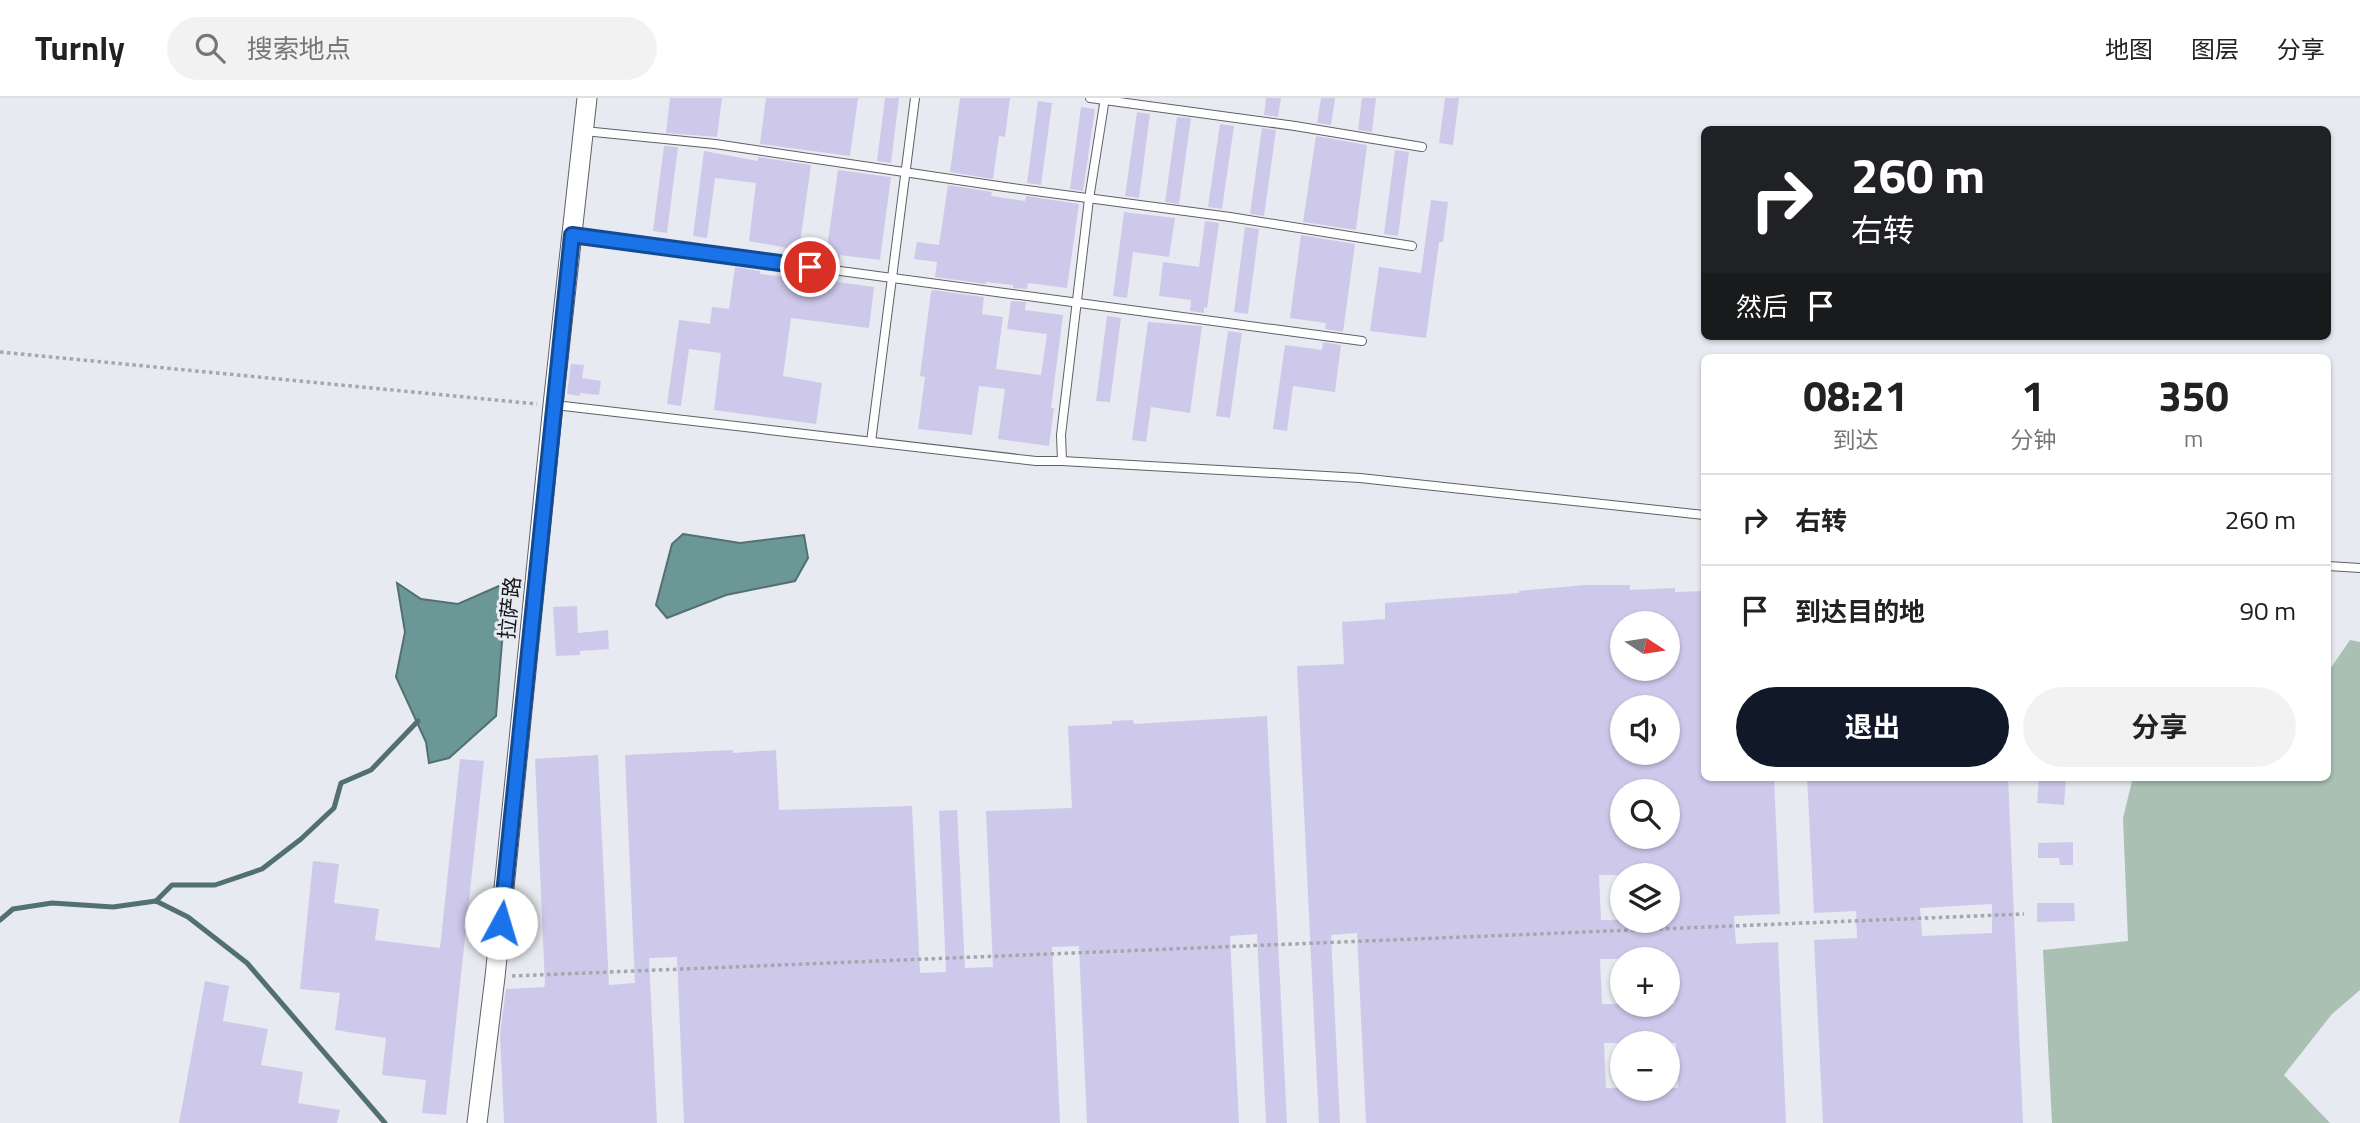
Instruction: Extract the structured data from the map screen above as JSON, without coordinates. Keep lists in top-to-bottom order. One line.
{"streets":{"street":["拉萨路"]},"north":"right","page":{"header":"Turnly","search":"搜索地点","nav":["地图","图层","分享"],"turn":["260 m","右转"],"then":"然后","eta":["08:21","到达","1","分钟","350","m"],"list":[{"name":"右转","value":"260 m"},{"name":"到达目的地","value":"90 m"}],"map_buttons":["+","−"],"buttons":["退出","分享"]}}
